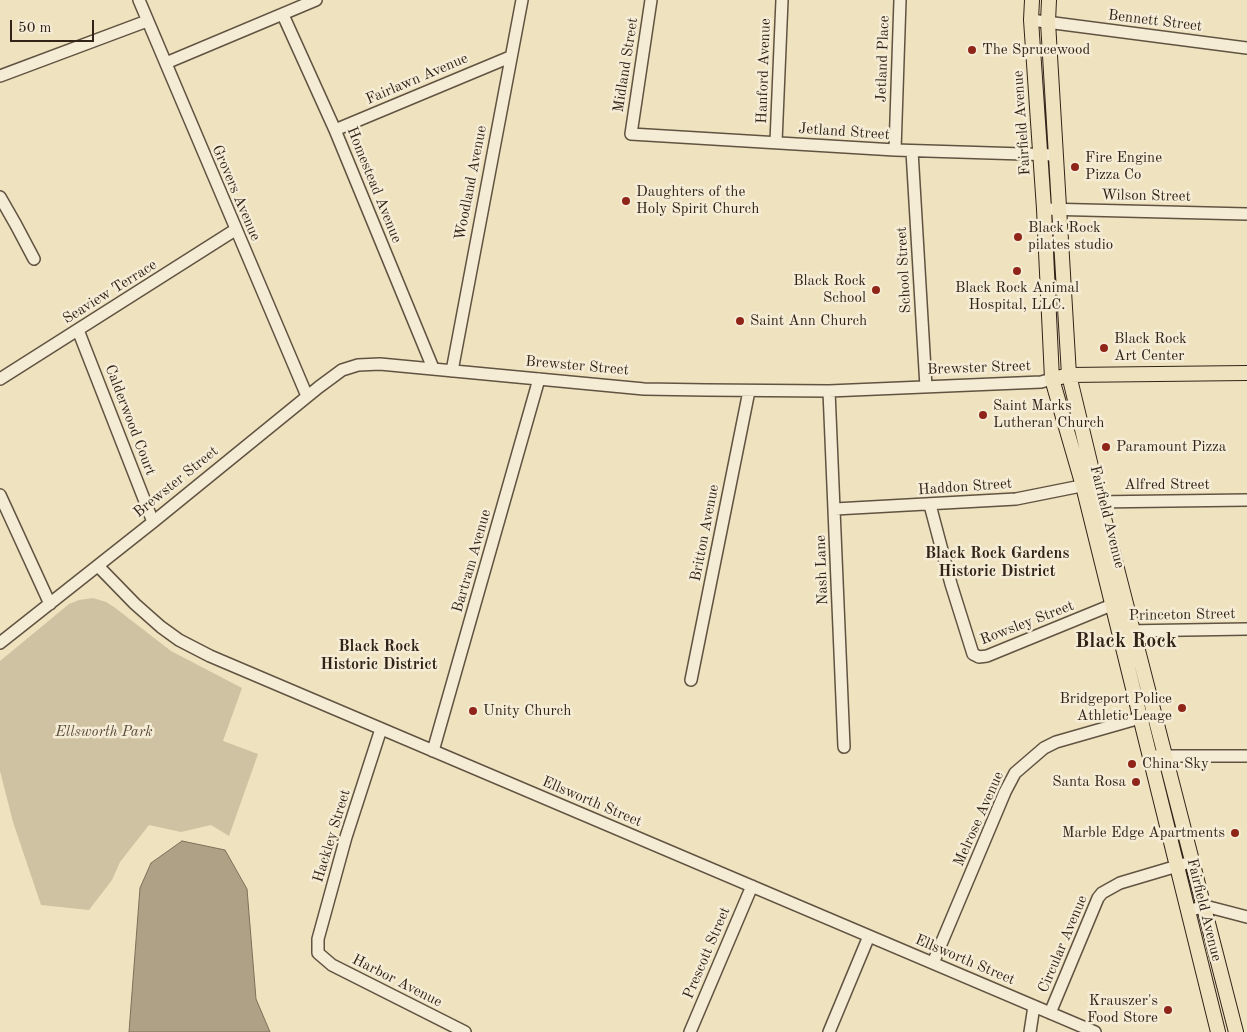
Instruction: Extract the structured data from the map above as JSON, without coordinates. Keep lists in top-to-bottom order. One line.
{"streets":{"main road":["Fairfield Avenue","Brewster Street"],"street":["Bennett Street","Jetland Place","Midland Street","Hanford Avenue","Fairlawn Avenue","Jetland Street","Woodland Avenue","Homestead Avenue","Grovers Avenue","Wilson Street","School Street","Seaview Terrace","Calderwood Court","Alfred Street","Haddon Street","Britton Avenue","Bartram Avenue","Nash Lane","Princeton Street","Rowsley Street","Ellsworth Street","Melrose Avenue","Hackley Street","Circular Avenue","Prescott Street","Harbor Avenue"]},"crossings":[["Bennett Street","Fairfield Avenue"],["Jetland Place","Jetland Street"],["Midland Street","Jetland Street"],["Hanford Avenue","Jetland Street"],["Fairlawn Avenue","Woodland Avenue"],["Fairlawn Avenue","Homestead Avenue"],["Fairfield Avenue","Jetland Street"],["Fairfield Avenue","Wilson Street"],["Fairfield Avenue","Brewster Street"],["Fairfield Avenue","Alfred Street"],["Fairfield Avenue","Haddon Street"],["Fairfield Avenue","Princeton Street"],["Fairfield Avenue","Rowsley Street"],["Fairfield Avenue","Melrose Avenue"],["Fairfield Avenue","Circular Avenue"],["Jetland Street","School Street"],["Woodland Avenue","Brewster Street"],["Homestead Avenue","Brewster Street"],["Grovers Avenue","Seaview Terrace"],["Grovers Avenue","Brewster Street"],["School Street","Brewster Street"],["Seaview Terrace","Calderwood Court"],["Brewster Street","Calderwood Court"],["Brewster Street","Britton Avenue"],["Brewster Street","Bartram Avenue"],["Brewster Street","Nash Lane"],["Brewster Street","Ellsworth Street"],["Haddon Street","Nash Lane"],["Haddon Street","Rowsley Street"],["Bartram Avenue","Ellsworth Street"],["Ellsworth Street","Melrose Avenue"],["Ellsworth Street","Hackley Street"],["Ellsworth Street","Circular Avenue"],["Ellsworth Street","Prescott Street"],["Hackley Street","Harbor Avenue"]],"districts":["Black Rock Gardens Historic District","Black Rock","Black Rock Historic District"],"parks":["Ellsworth Park"],"places":["The Sprucewood","Fire Engine Pizza Co","Daughters of the Holy Spirit Church","Black Rock pilates studio","Black Rock Animal Hospital, LLC.","Black Rock School","Saint Ann Church","Black Rock Art Center","Saint Marks Lutheran Church","Paramount Pizza","Bridgeport Police Athletic Leage","Unity Church","China Sky","Santa Rosa","Marble Edge Apartments","Krauszer's Food Store"],"scale_bar":"50 m"}
